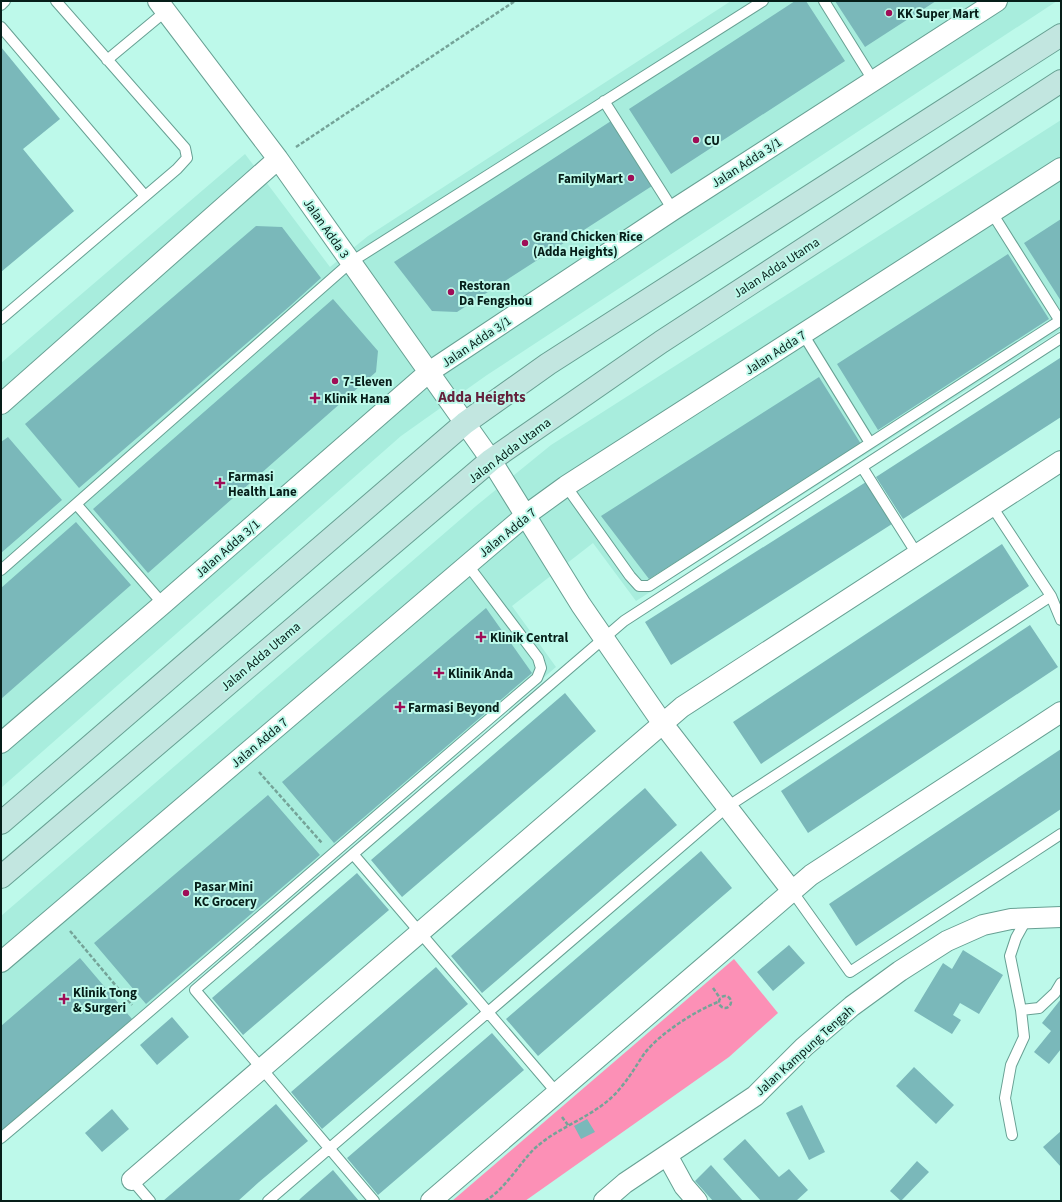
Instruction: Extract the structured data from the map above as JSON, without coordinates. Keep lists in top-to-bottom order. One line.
{"streets":{"main road":["Jalan Adda Utama"],"street":["Jalan Adda 3/1","Jalan Adda 3","Jalan Adda 7","Jalan Kampung Tengah"]},"crossings":[["Jalan Adda 3/1","Jalan Adda 3"],["Jalan Adda 3","Jalan Adda Utama"],["Jalan Adda 3","Jalan Adda 7"]],"districts":["Adda Heights"],"places":{"other":["KK Super Mart","CU","FamilyMart","Grand Chicken Rice (Adda Heights)","Restoran Da Fengshou","7-Eleven","Pasar Mini KC Grocery"],"health":["Klinik Hana","Farmasi Health Lane","Klinik Central","Klinik Anda","Farmasi Beyond","Klinik Tong & Surgeri"]}}
